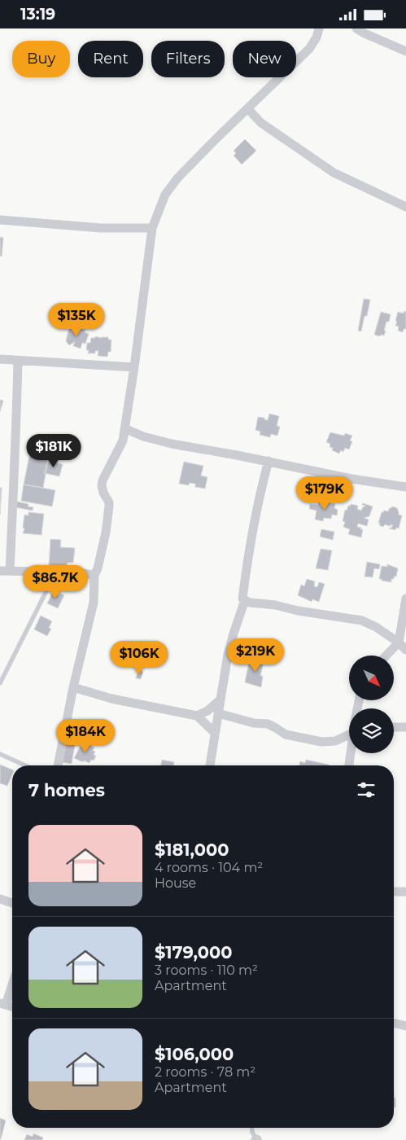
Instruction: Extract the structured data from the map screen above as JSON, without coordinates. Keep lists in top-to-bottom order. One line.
{"north":"bottom right","page":{"status":"13:19","chip":["Buy","Rent","Filters","New"],"price":["$135K","$181K","$179K","$86.7K","$219K","$106K","$184K"],"heading":"7 homes","list":[{"name":"$181,000","note":"4 rooms · 104 m² · House"},{"name":"$179,000","note":"3 rooms · 110 m² · Apartment"},{"name":"$106,000","note":"2 rooms · 78 m² · Apartment"}]}}
